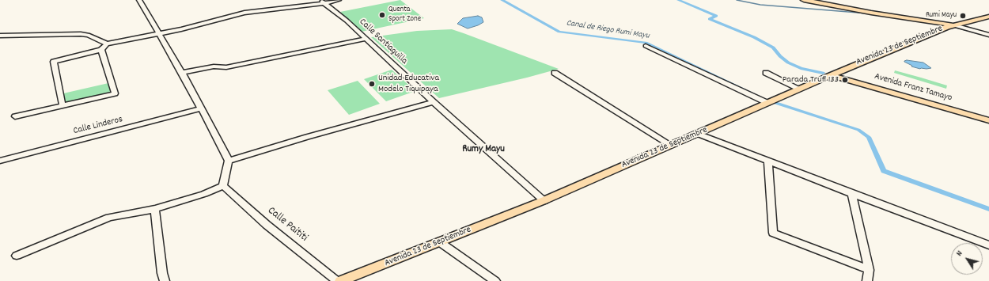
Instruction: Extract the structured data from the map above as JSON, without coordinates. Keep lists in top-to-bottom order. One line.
{"streets":{"main road":["Avenida 23 de Septiembre","Avenida Franz Tamayo"],"street":["Calle Santiaguilla","Calle Linderos","Calle Paititi"]},"crossings":[["Calle Santiaguilla","Avenida 23 de Septiembre"],["Avenida 23 de Septiembre","Avenida Franz Tamayo"]],"districts":["Rumy Mayu"],"water":["Canal de Riego Rumi Mayu"],"places":["Quenta Sport Zone","Rumi Mayu","Parada Trufi 133","Unidad Educativa Modelo Tiquipaya"],"north":"top left"}
